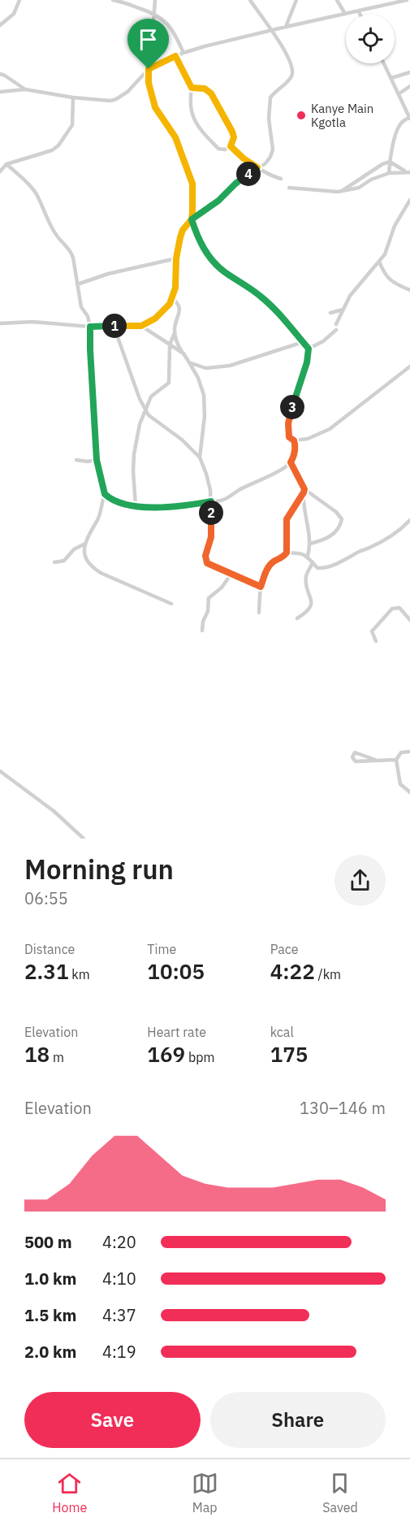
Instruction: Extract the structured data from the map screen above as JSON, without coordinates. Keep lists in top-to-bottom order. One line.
{"places":["Kanye Main Kgotla"],"page":{"pins":["4","1","3","2"],"heading":["Morning run","06:55"],"stats":[["Distance","2.31 km"],["Time","10:05"],["Pace","4:22 /km"],["Elevation","18 m"],["Heart rate","169 bpm"],["kcal","175"]],"chart":["Elevation","130–146 m"],"list":[{"name":"500 m","note":"4:20"},{"name":"1.0 km","note":"4:10"},{"name":"1.5 km","note":"4:37"},{"name":"2.0 km","note":"4:19"}],"buttons":["Save","Share"],"tabs":["Home","Map","Saved"]}}
